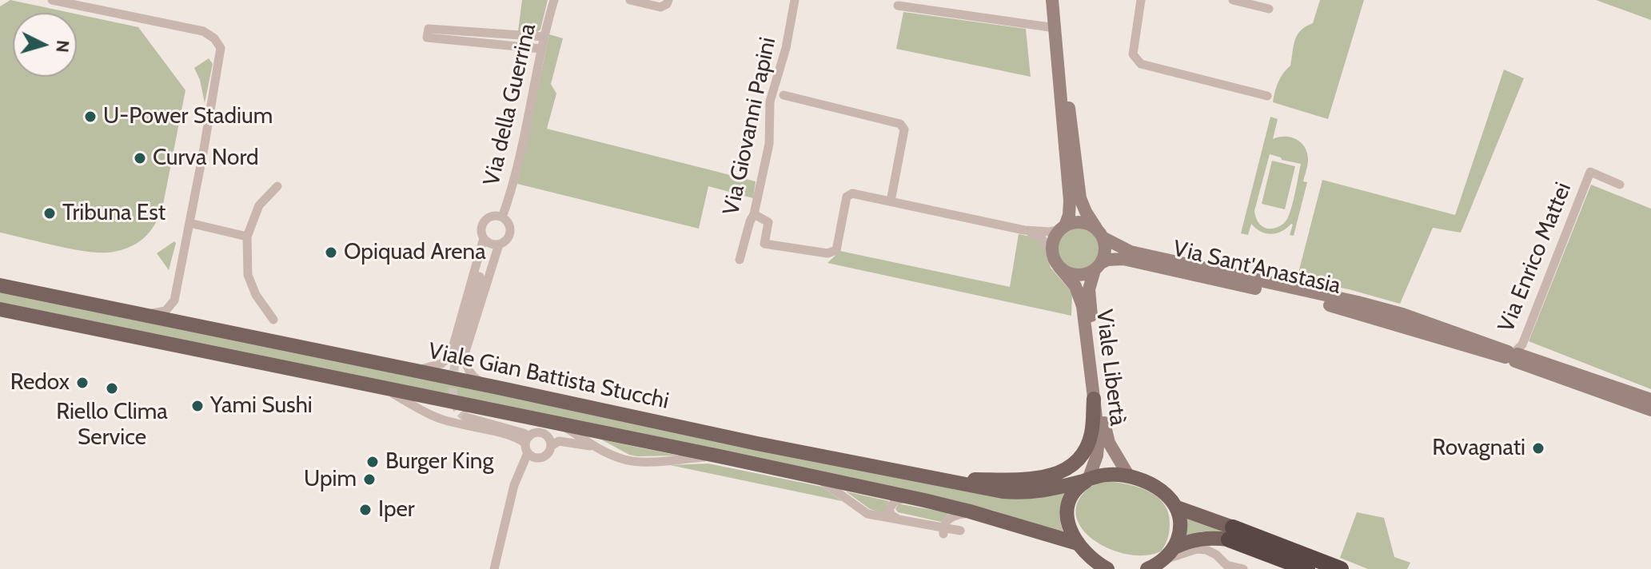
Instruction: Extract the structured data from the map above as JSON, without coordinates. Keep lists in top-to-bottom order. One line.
{"streets":{"highway":["Viale Gian Battista Stucchi"],"street":["Via della Guerrina","Via Giovanni Papini","Via Enrico Mattei","Via Sant'Anastasia","Viale Libertà"]},"crossings":[["Via Sant'Anastasia","Viale Libertà"],["Viale Libertà","Viale Gian Battista Stucchi"]],"places":["U-Power Stadium","Curva Nord","Tribuna Est","Opiquad Arena","Redox","Riello Clima Service","Yami Sushi","Rovagnati","Burger King","Upim","Iper"],"north":"right"}
